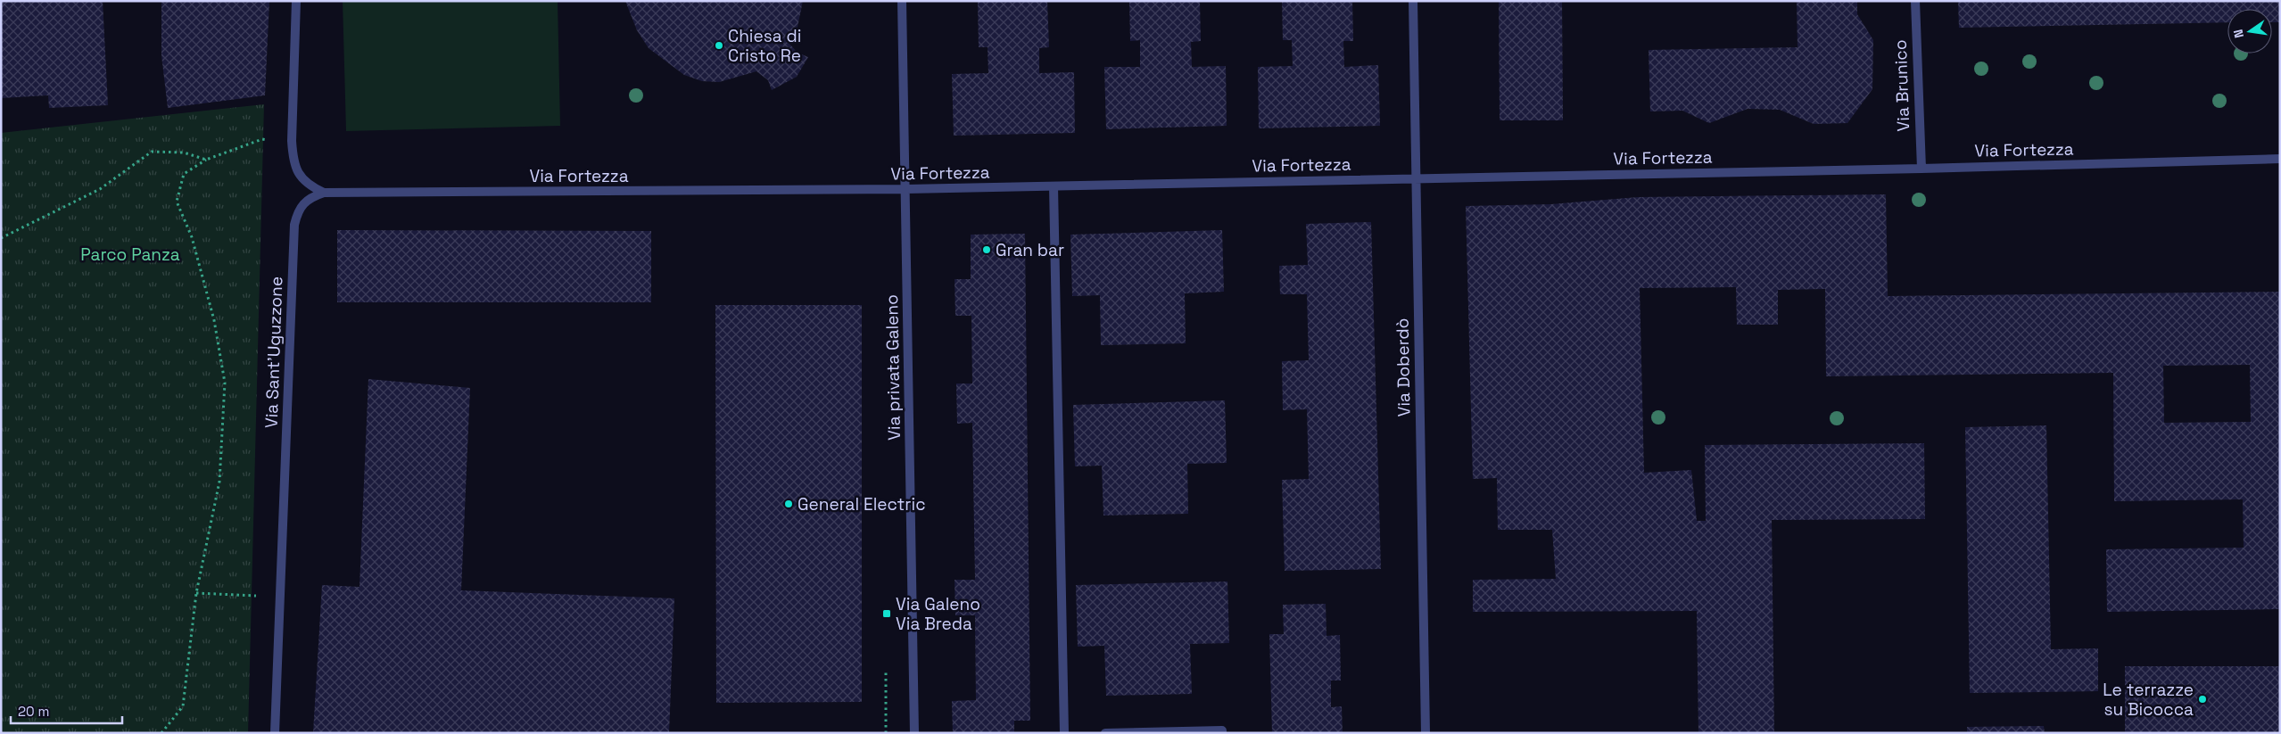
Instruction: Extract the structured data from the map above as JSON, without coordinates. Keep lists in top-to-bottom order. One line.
{"streets":{"street":["Via Brunico","Via Fortezza","Via Sant'Uguzzone","Via privata Galeno","Via Doberdò"]},"crossings":[["Via Brunico","Via Fortezza"],["Via Fortezza","Via Sant'Uguzzone"],["Via Fortezza","Via privata Galeno"],["Via Fortezza","Via Doberdò"]],"parks":["Parco Panza"],"places":{"other":["Chiesa di Cristo Re","Gran bar","General Electric","Le terrazze su Bicocca"],"transit":["Via Galeno Via Breda"]},"scale_bar":"20 m","north":"left"}
